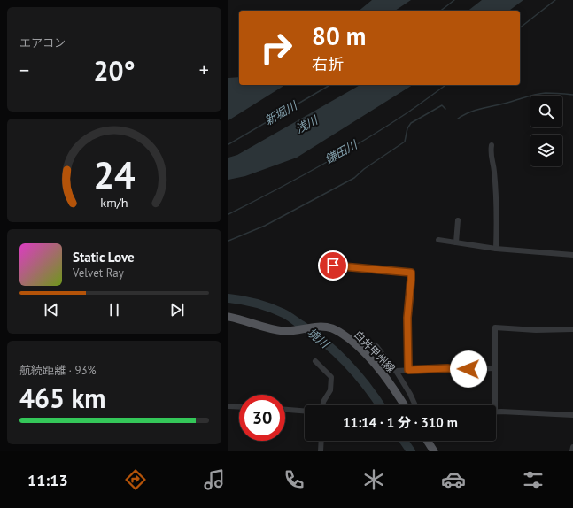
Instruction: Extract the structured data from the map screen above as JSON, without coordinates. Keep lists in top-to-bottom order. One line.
{"streets":{"main road":["白井甲州線"]},"water":["新堀川","浅川","鎌田川","境川"],"page":{"tile":["エアコン",["航続距離 · 93%","465 km"]],"turn":["80 m","右折"],"heat":["−","20°","+"],"song":["Static Love","Velvet Ray"],"limit":"30","trip":"11:14 · 1 分 · 310 m","tabs":"11:13","gauge":["24","km/h"]}}
